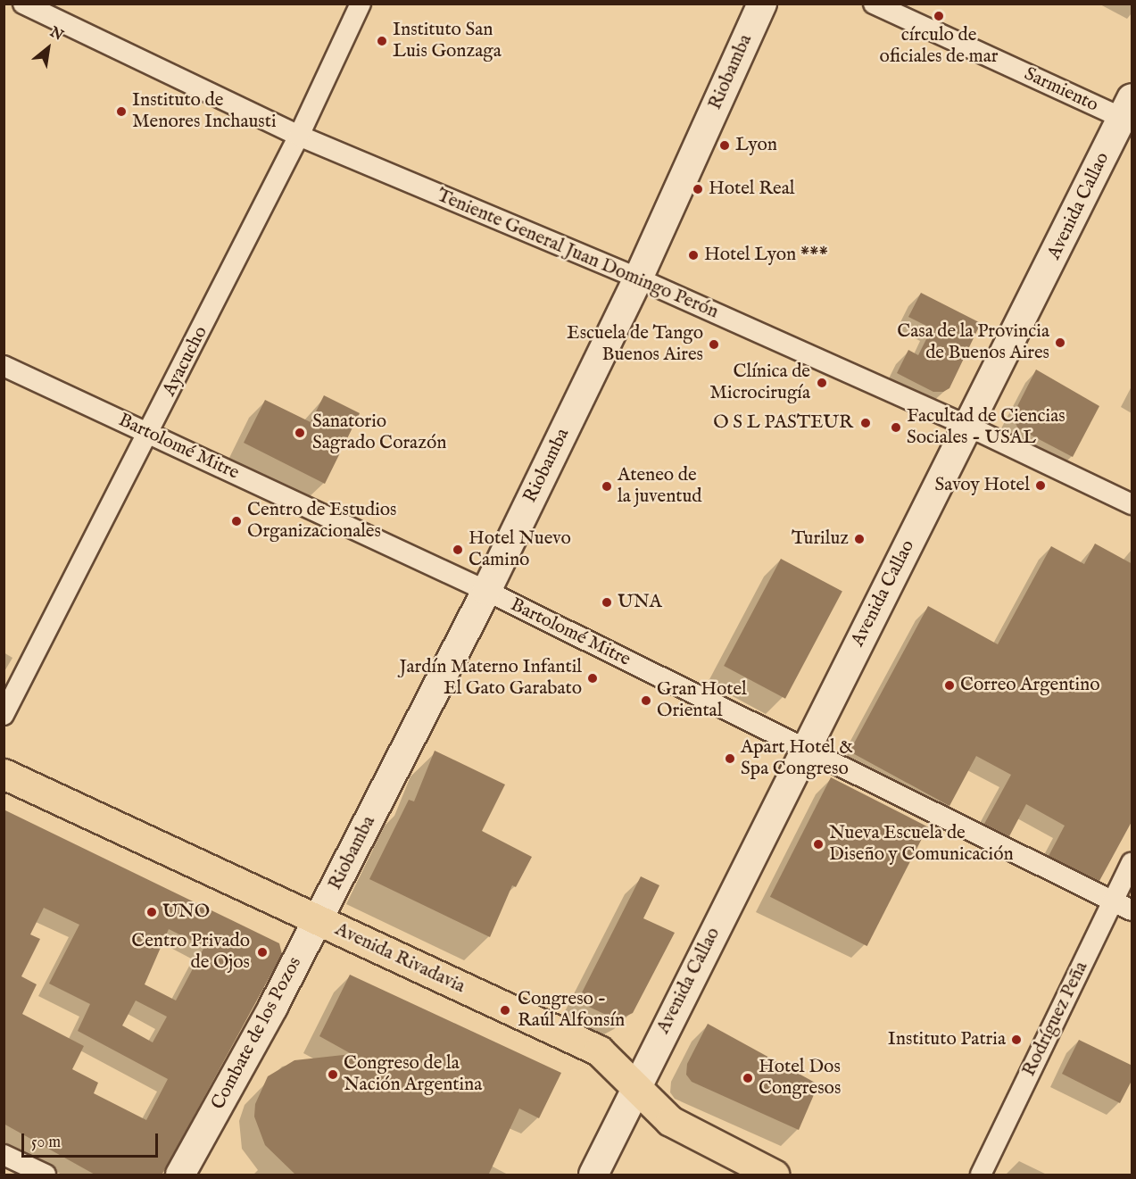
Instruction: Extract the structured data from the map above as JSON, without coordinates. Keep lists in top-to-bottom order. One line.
{"streets":{"main road":["Avenida Rivadavia"],"street":["Riobamba","Sarmiento","Avenida Callao","Teniente General Juan Domingo Perón","Ayacucho","Bartolomé Mitre","Rodríguez Peña","Combate de los Pozos"]},"crossings":[["Riobamba","Teniente General Juan Domingo Perón"],["Riobamba","Bartolomé Mitre"],["Riobamba","Avenida Rivadavia"],["Riobamba","Combate de los Pozos"],["Sarmiento","Avenida Callao"],["Avenida Callao","Teniente General Juan Domingo Perón"],["Avenida Callao","Bartolomé Mitre"],["Avenida Callao","Avenida Rivadavia"],["Teniente General Juan Domingo Perón","Ayacucho"],["Ayacucho","Bartolomé Mitre"],["Bartolomé Mitre","Rodríguez Peña"],["Avenida Rivadavia","Combate de los Pozos"]],"places":["círculo de oficiales de mar","Instituto San Luis Gonzaga","Instituto de Menores Inchausti","Lyon","Hotel Real","Hotel Lyon ***","Casa de la Provincia de Buenos Aires","Escuela de Tango Buenos Aires","Clínica de Microcirugía","O S L PASTEUR","Facultad de Ciencias Sociales - USAL","Sanatorio Sagrado Corazón","Savoy Hotel","Ateneo de la juventud","Centro de Estudios Organizacionales","Turiluz","Hotel Nuevo Camino","UNA","Jardín Materno Infantil El Gato Garabato","Correo Argentino","Gran Hotel Oriental","Apart Hotel & Spa Congreso","Nueva Escuela de Diseño y Comunicación","UNO","Centro Privado de Ojos","Congreso - Raúl Alfonsín","Instituto Patria","Congreso de la Nación Argentina","Hotel Dos Congresos"],"scale_bar":"50 m","north":"top right"}
